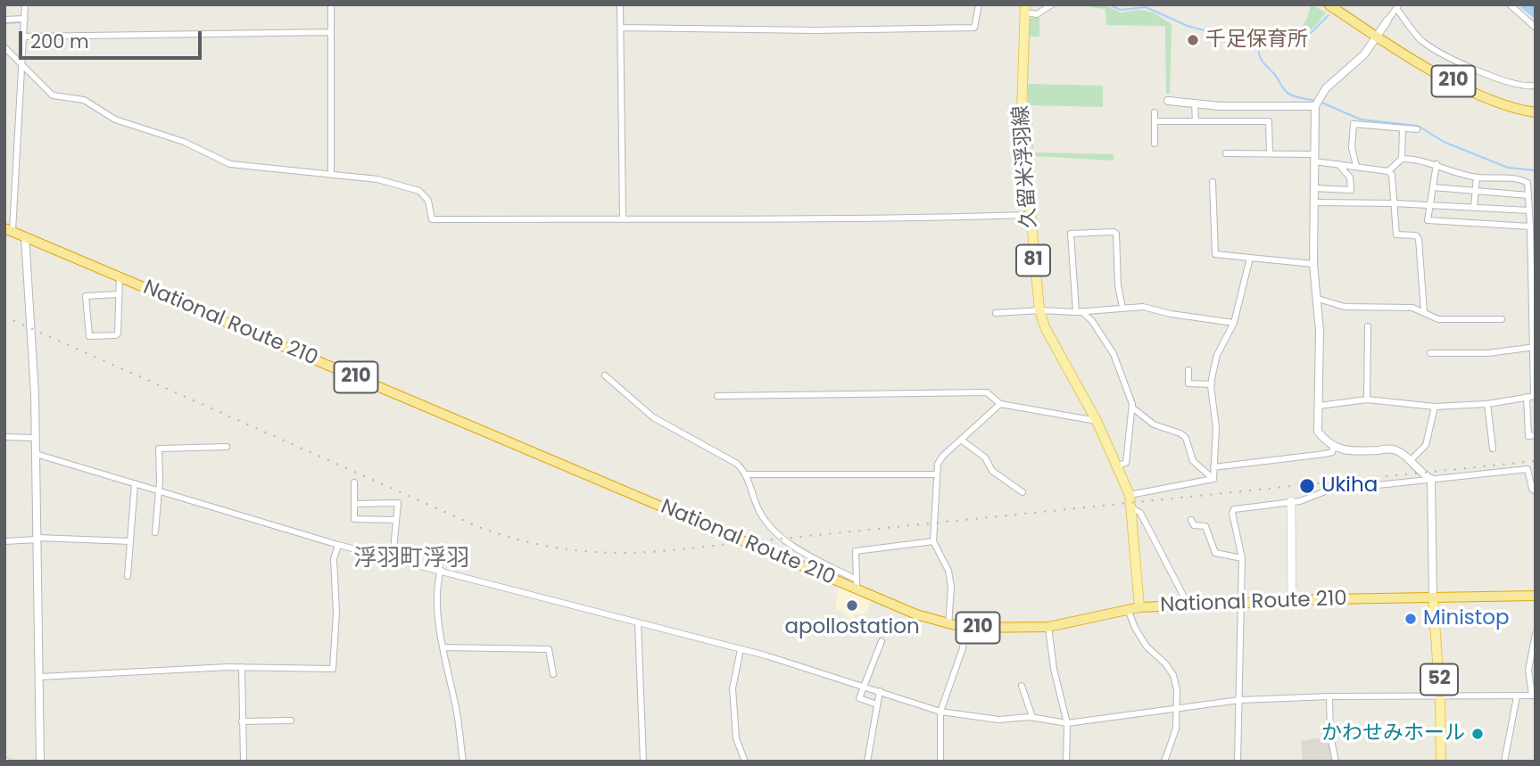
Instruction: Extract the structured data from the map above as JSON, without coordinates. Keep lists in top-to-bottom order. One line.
{"streets":{"highway":["210","National Route 210"],"main road":["久留米浮羽線","81","52"]},"crossings":[["久留米浮羽線","81"],["81","National Route 210"],["National Route 210","52"]],"districts":["浮羽町浮羽"],"places":["千足保育所","Ukiha","apollostation","Ministop","かわせみホール"],"scale_bar":"200 m"}
